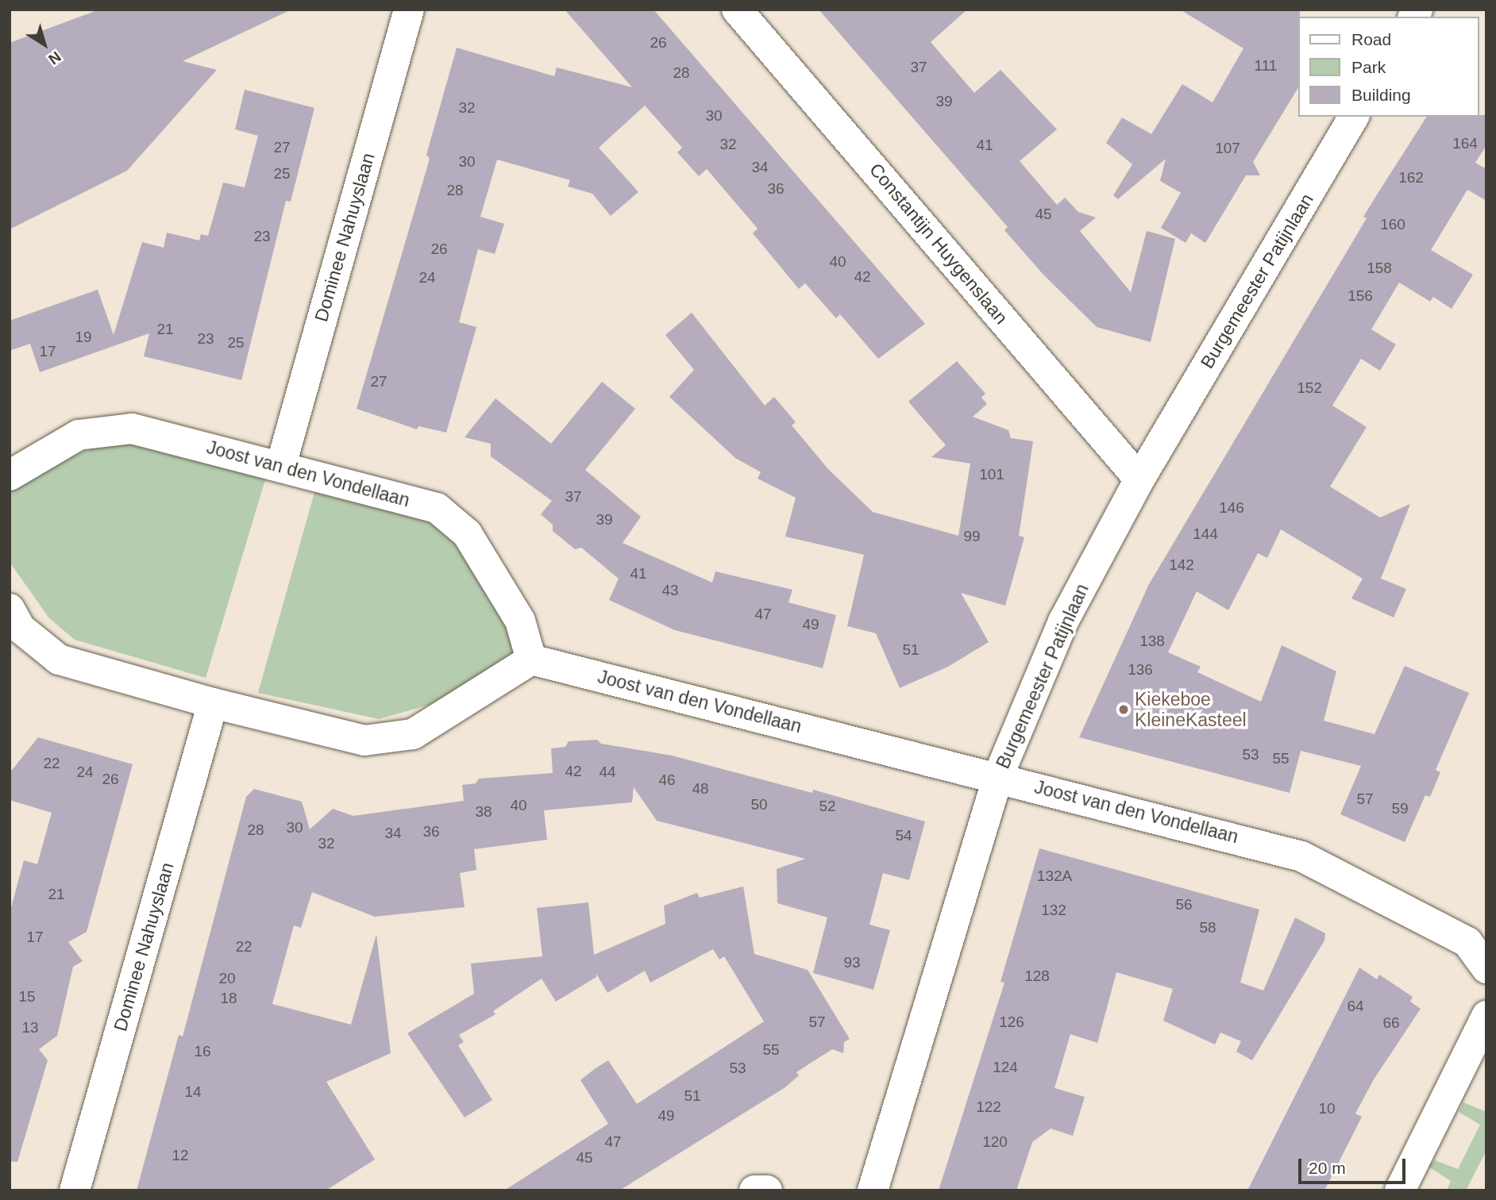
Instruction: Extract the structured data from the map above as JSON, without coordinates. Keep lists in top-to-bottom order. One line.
{"streets":{"street":["Dominee Nahuyslaan","Constantijn Huygenslaan","Burgemeester Patijnlaan","Joost van den Vondellaan"]},"crossings":[["Dominee Nahuyslaan","Joost van den Vondellaan"],["Constantijn Huygenslaan","Burgemeester Patijnlaan"],["Burgemeester Patijnlaan","Joost van den Vondellaan"]],"places":["Kiekeboe KleineKasteel"],"house_numbers":["26","111","37","28","39","32","30","164","32","41","27","107","30","34","25","162","36","28","45","160","23","26","40","158","42","24","156","21","19","23","25","17","27","152","101","37","146","39","144","99","142","41","43","47","49","138","51","136","53","55","22","42","24","44","26","46","48","57","50","40","52","59","38","30","28","36","34","54","32","132A","21","56","132","58","17","22","93","128","20","15","18","64","57","126","66","13","55","16","124","53","14","51","122","10","49","47","120","12","45"],"legend":["Road","Park","Building"],"scale_bar":"20 m","north":"bottom right"}
